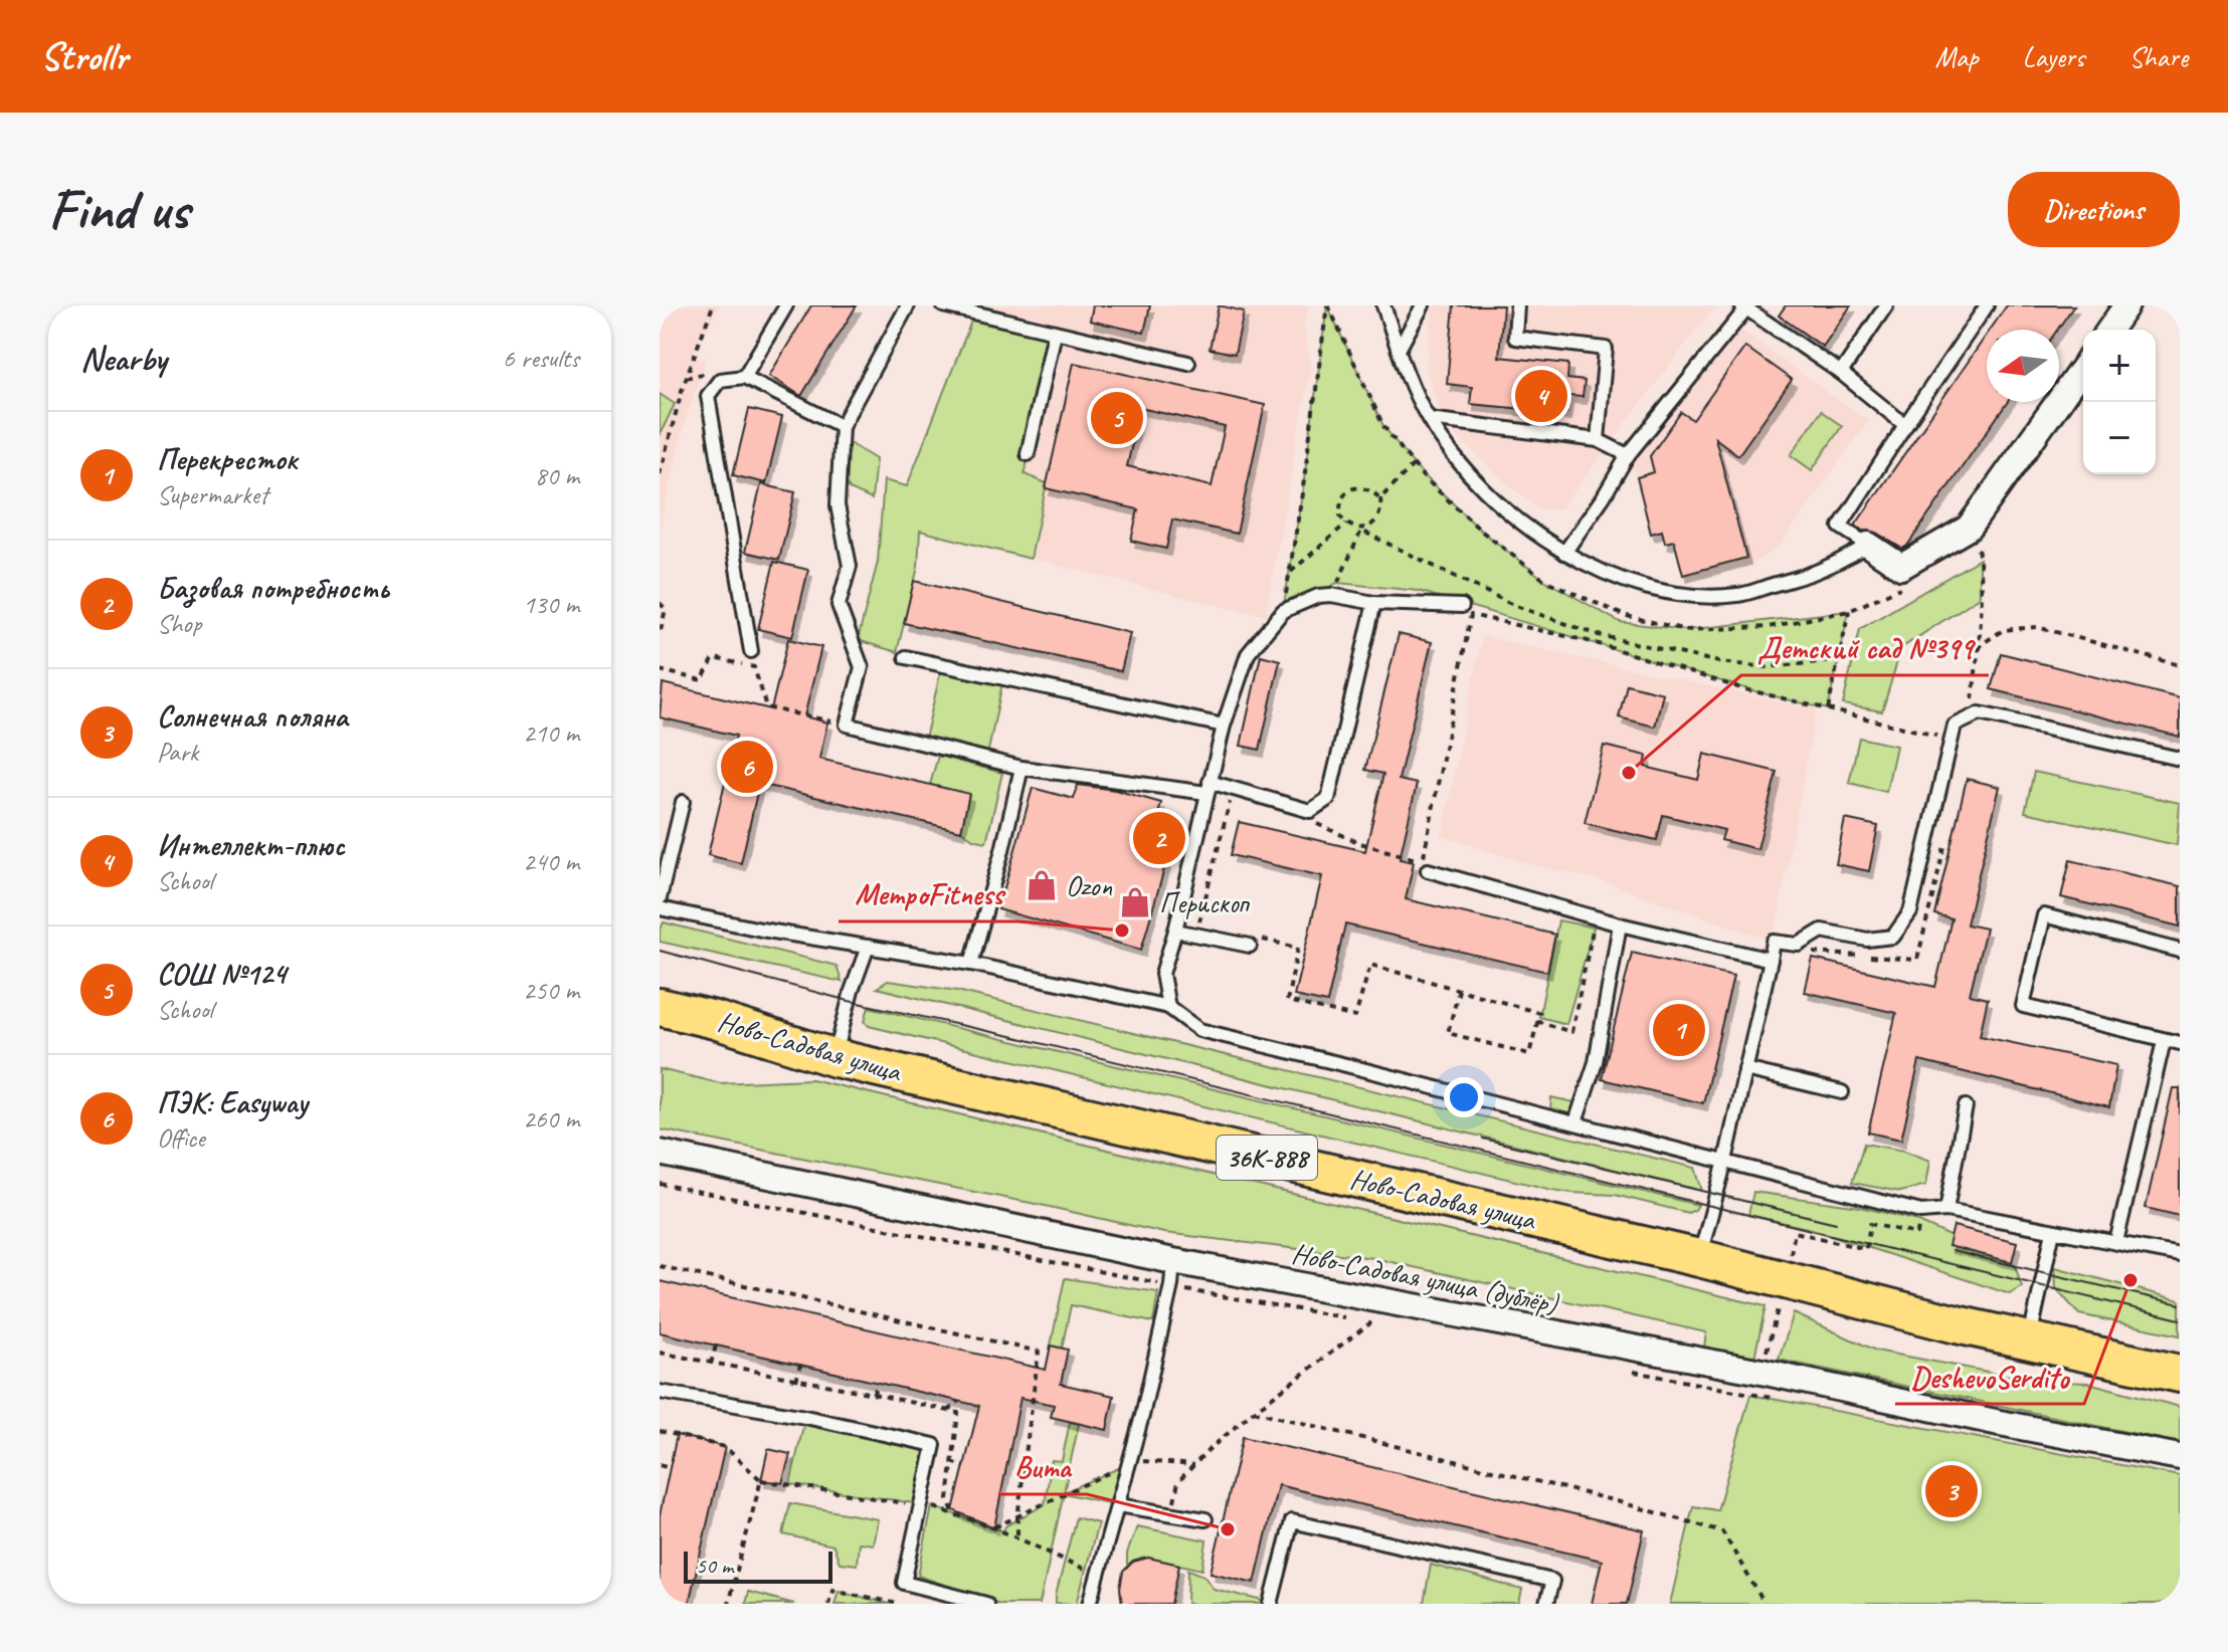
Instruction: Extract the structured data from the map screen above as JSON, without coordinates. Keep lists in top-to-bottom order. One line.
{"streets":{"main road":["Ново-Садовая улица","36К-888"],"street":["Ново-Садовая улица (дублёр)"]},"places":{"other":["Детский сад №399","МетроFitness","DeshevoSerdito","Вита"],"shop":["Ozon","Перископ"]},"scale_bar":"50 m","north":"left","page":{"header":"Strollr","nav":["Map","Layers","Share"],"buttons":"Directions","title":"Find us","heading":["Nearby","6 results"],"map_buttons":["+","−"],"pins":["4","5","6","2","1","3"],"list":[{"mark":"1","name":"Перекресток","note":"Supermarket","value":"80 m"},{"mark":"2","name":"Базовая потребность","note":"Shop","value":"130 m"},{"mark":"3","name":"Солнечная поляна","note":"Park","value":"210 m"},{"mark":"4","name":"Интеллект-плюс","note":"School","value":"240 m"},{"mark":"5","name":"СОШ №124","note":"School","value":"250 m"},{"mark":"6","name":"ПЭК: Easyway","note":"Office","value":"260 m"}],"scale":"50 m"}}
